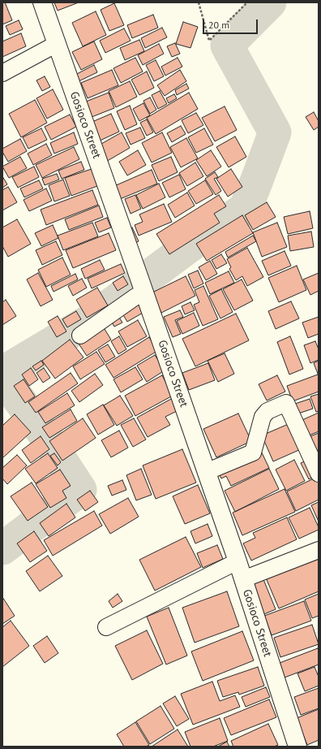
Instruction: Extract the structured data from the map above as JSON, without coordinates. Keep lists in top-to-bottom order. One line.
{"streets":{"street":["Gosioco Street"]},"scale_bar":"20 m"}
